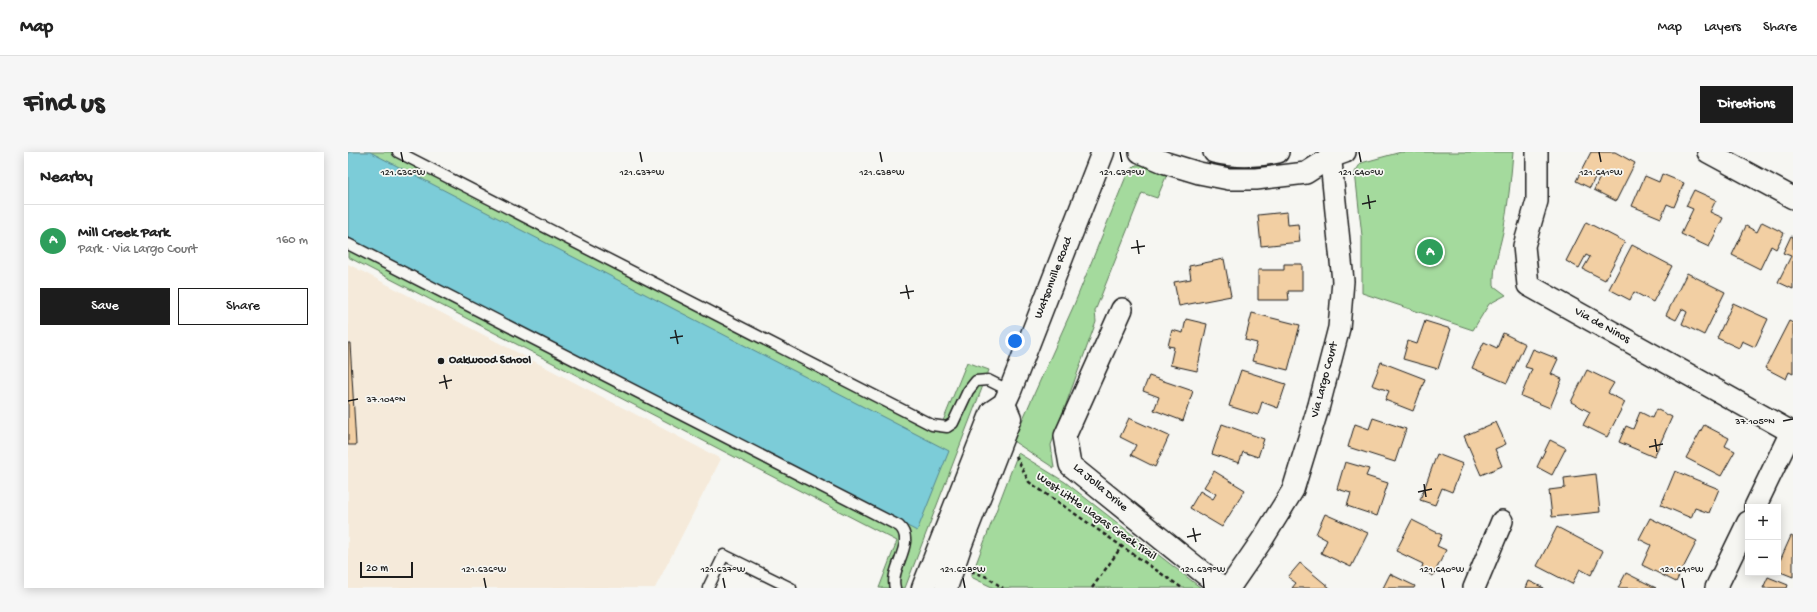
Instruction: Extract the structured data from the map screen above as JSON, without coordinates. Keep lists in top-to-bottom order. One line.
{"streets":{"main road":["Watsonville Road"],"street":["Via de Ninos","Via Largo Court","La Jolla Drive"],"path":["West Little Llagas Creek Trail"]},"places":["Oakwood School"],"scale_bar":"20 m","page":{"header":"Map","nav":["Map","Layers","Share"],"buttons":["Directions",["Save","Share"]],"title":"Find us","heading":"Nearby","list":[{"mark":"A","name":"Mill Creek Park","note":"Park · Via Largo Court","value":"160 m"}],"pins":"A","map_buttons":["+","−"],"scale":"20 m"},"coordinates":["121.636°W","121.637°W","121.638°W","121.639°W","121.640°W","121.641°W","37.104°N","37.105°N"]}
